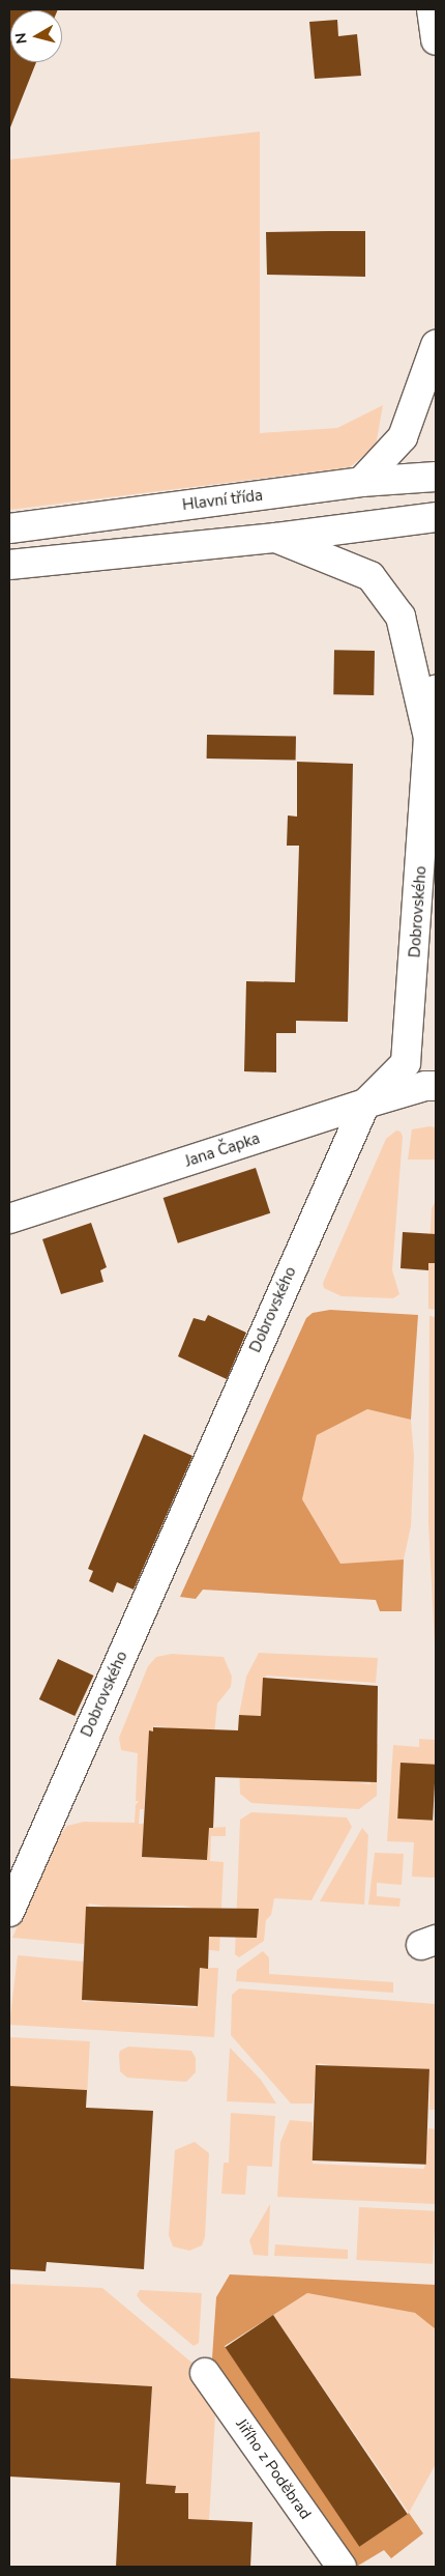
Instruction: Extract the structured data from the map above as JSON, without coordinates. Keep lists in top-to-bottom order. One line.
{"streets":{"street":["Hlavní třída","Dobrovského","Jana Čapka","Jiřího z Poděbrad"]},"crossings":[["Dobrovského","Jana Čapka"]],"north":"left"}
